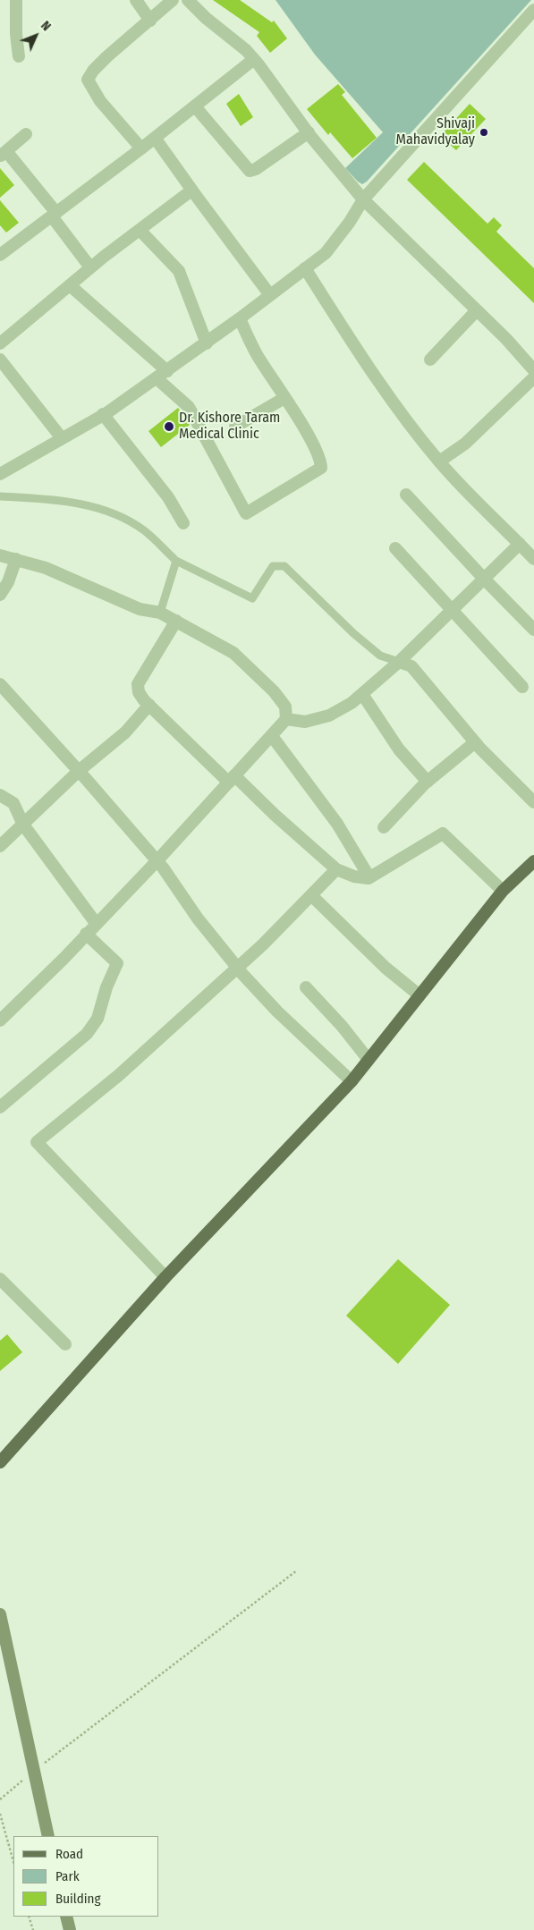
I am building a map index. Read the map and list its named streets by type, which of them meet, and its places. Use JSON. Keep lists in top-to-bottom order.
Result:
{
  "places": ["Shivaji Mahavidyalay", "Dr. Kishore Taram Medical Clinic"],
  "legend": ["Road", "Park", "Building"],
  "north": "top right"
}
